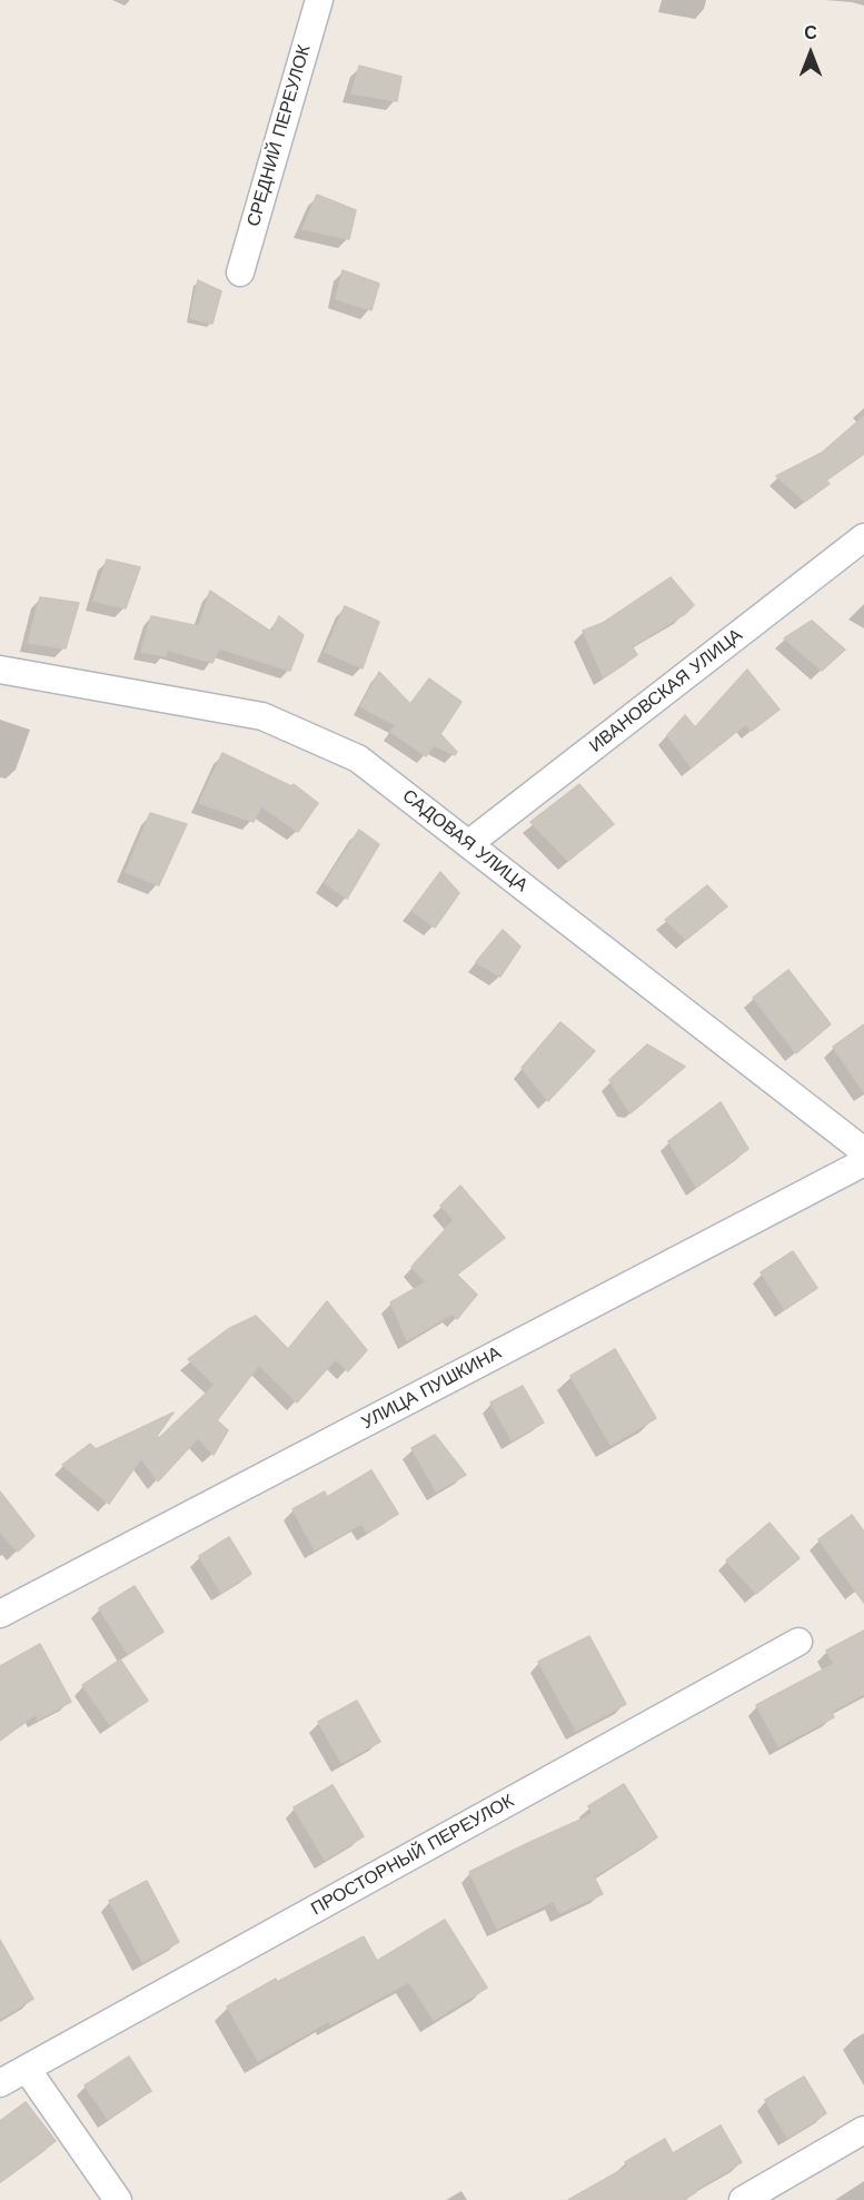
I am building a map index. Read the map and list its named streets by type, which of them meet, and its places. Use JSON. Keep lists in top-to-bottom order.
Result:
{
  "streets": {
    "street": [
      "СРЕДНИЙ ПЕРЕУЛОК",
      "ИВАНОВСКАЯ УЛИЦА",
      "САДОВАЯ УЛИЦА",
      "УЛИЦА ПУШКИНА",
      "ПРОСТОРНЫЙ ПЕРЕУЛОК"
    ]
  },
  "crossings": [
    ["ИВАНОВСКАЯ УЛИЦА", "САДОВАЯ УЛИЦА"]
  ],
  "north": "top"
}
